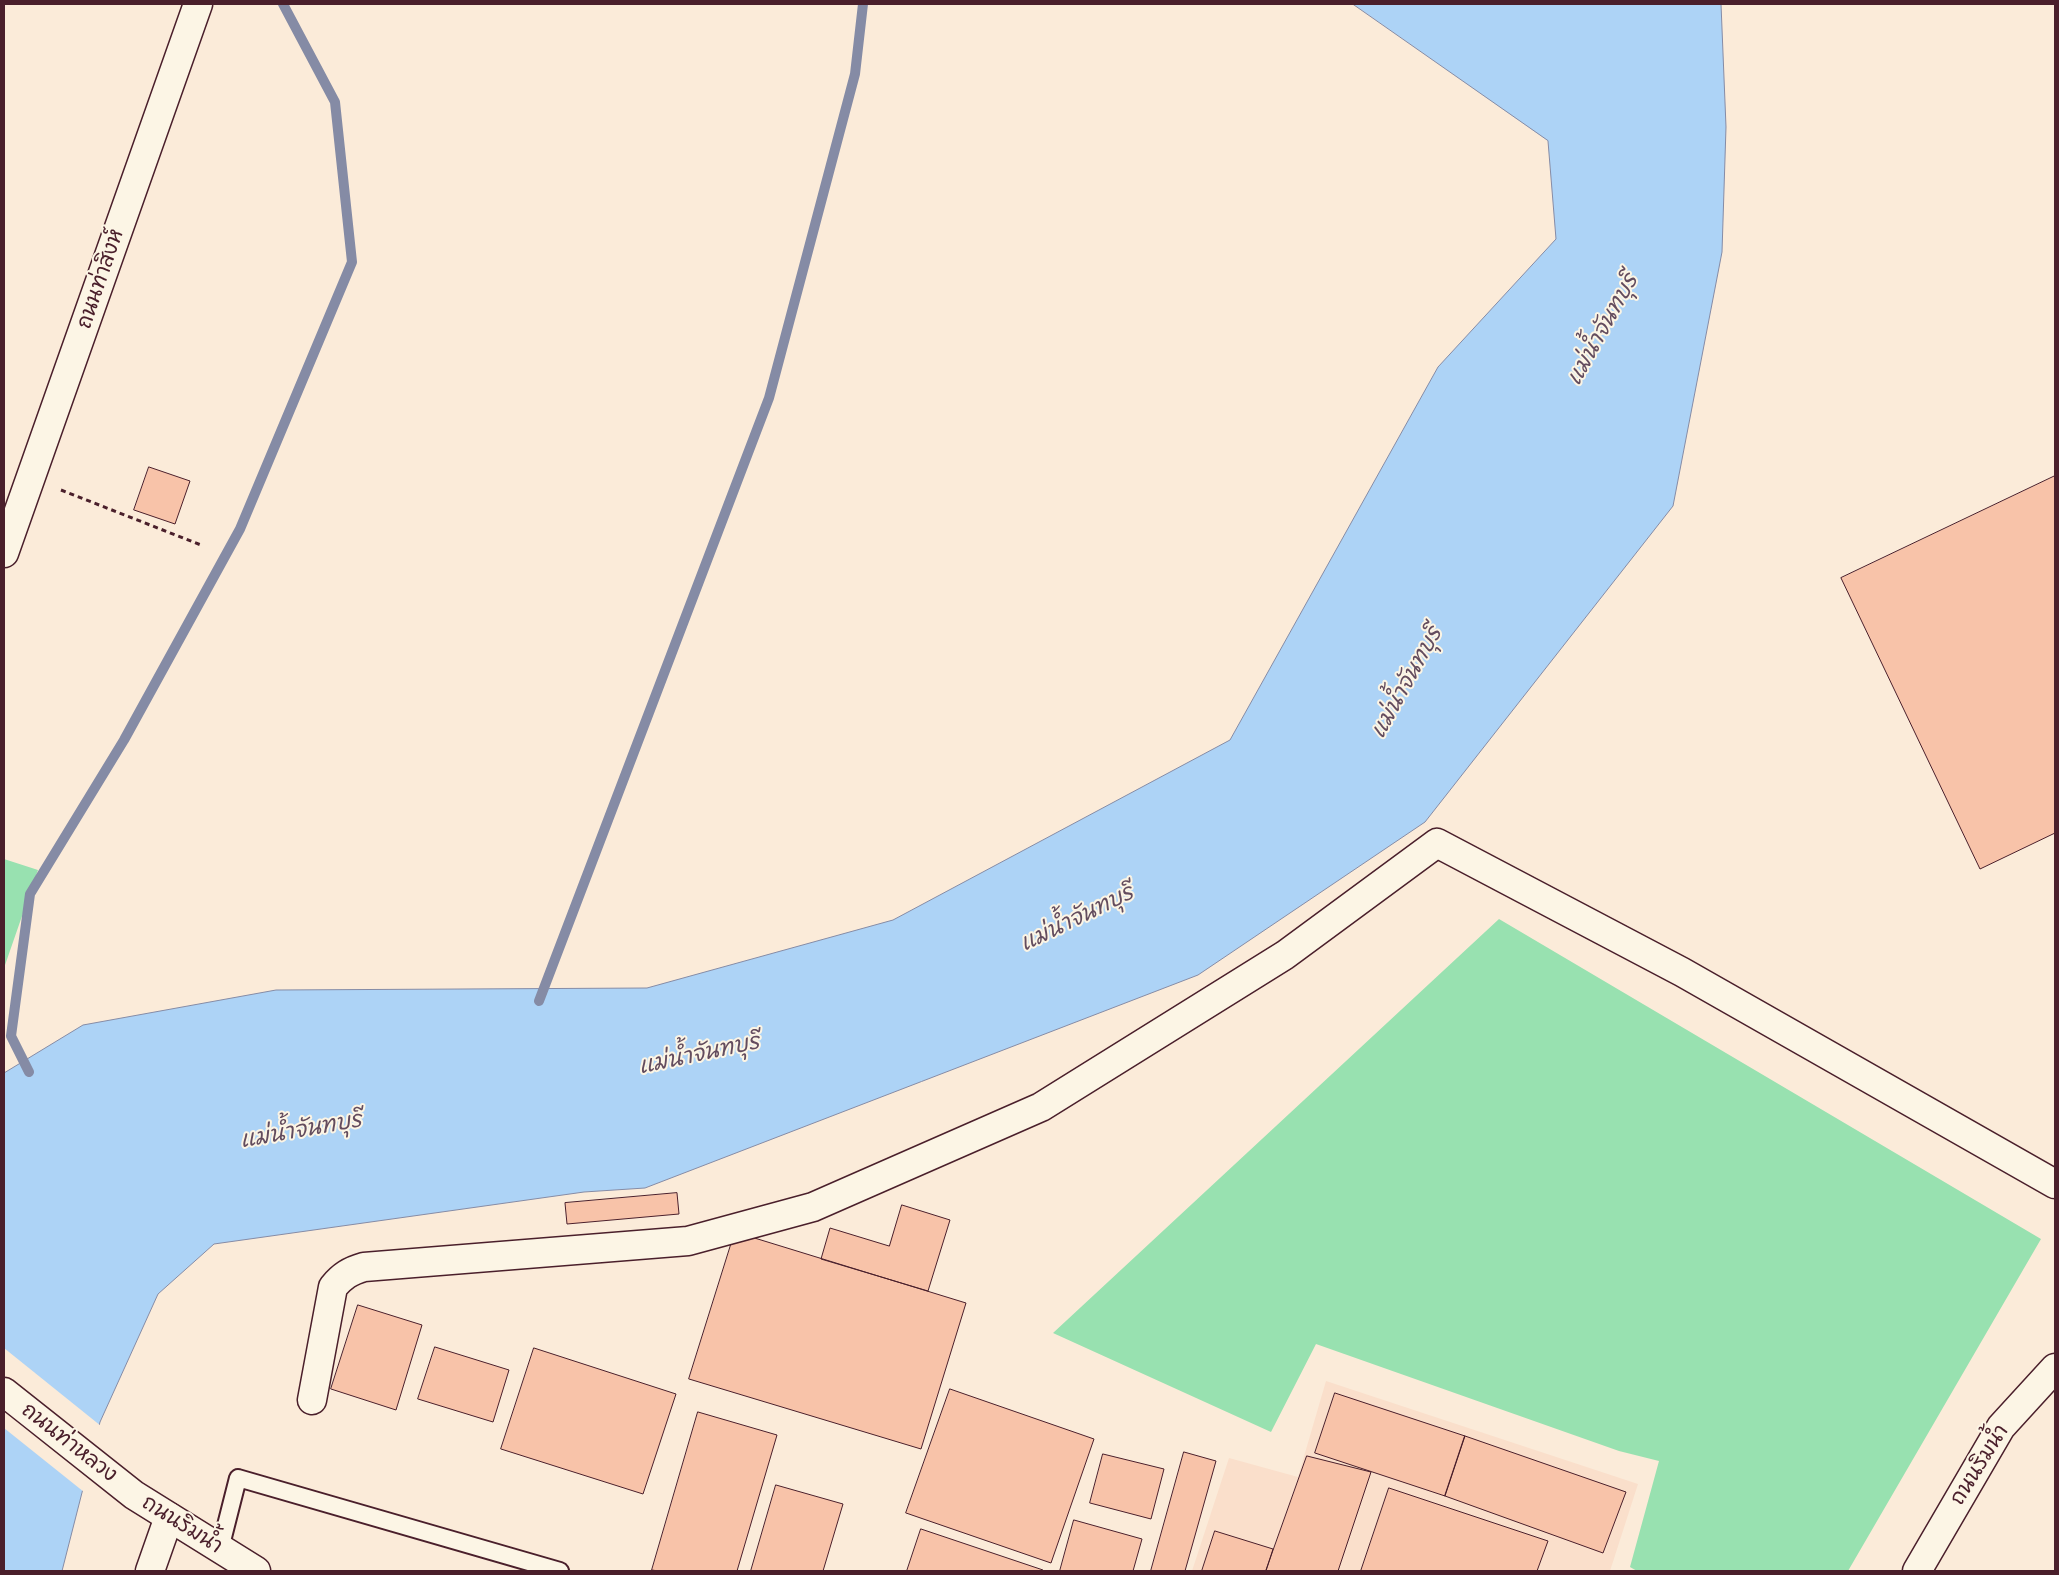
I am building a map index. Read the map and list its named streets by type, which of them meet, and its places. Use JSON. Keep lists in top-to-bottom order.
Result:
{
  "streets": {
    "street": ["ถนนท่าสิงห์", "ถนนท่าหลวง", "ถนนริมน้ำ"]
  },
  "crossings": [
    ["ถนนท่าหลวง", "ถนนริมน้ำ"]
  ],
  "water": ["แม่น้ำจันทบุรี"]
}
